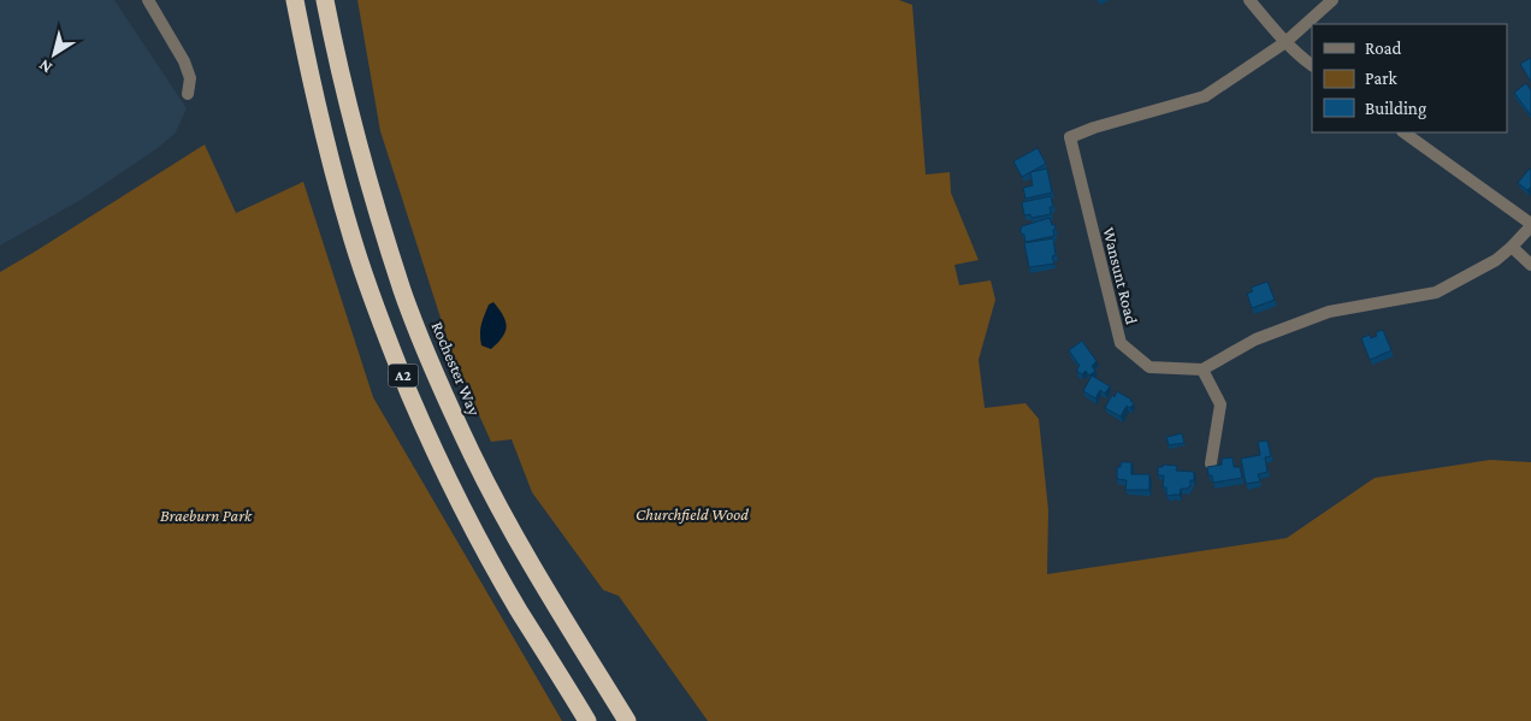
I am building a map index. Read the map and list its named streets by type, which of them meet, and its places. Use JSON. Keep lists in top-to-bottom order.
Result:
{
  "streets": {
    "highway": ["Rochester Way", "A2"],
    "street": ["Wansunt Road"]
  },
  "parks": ["Churchfield Wood", "Braeburn Park"],
  "legend": ["Road", "Park", "Building"],
  "north": "bottom left"
}
